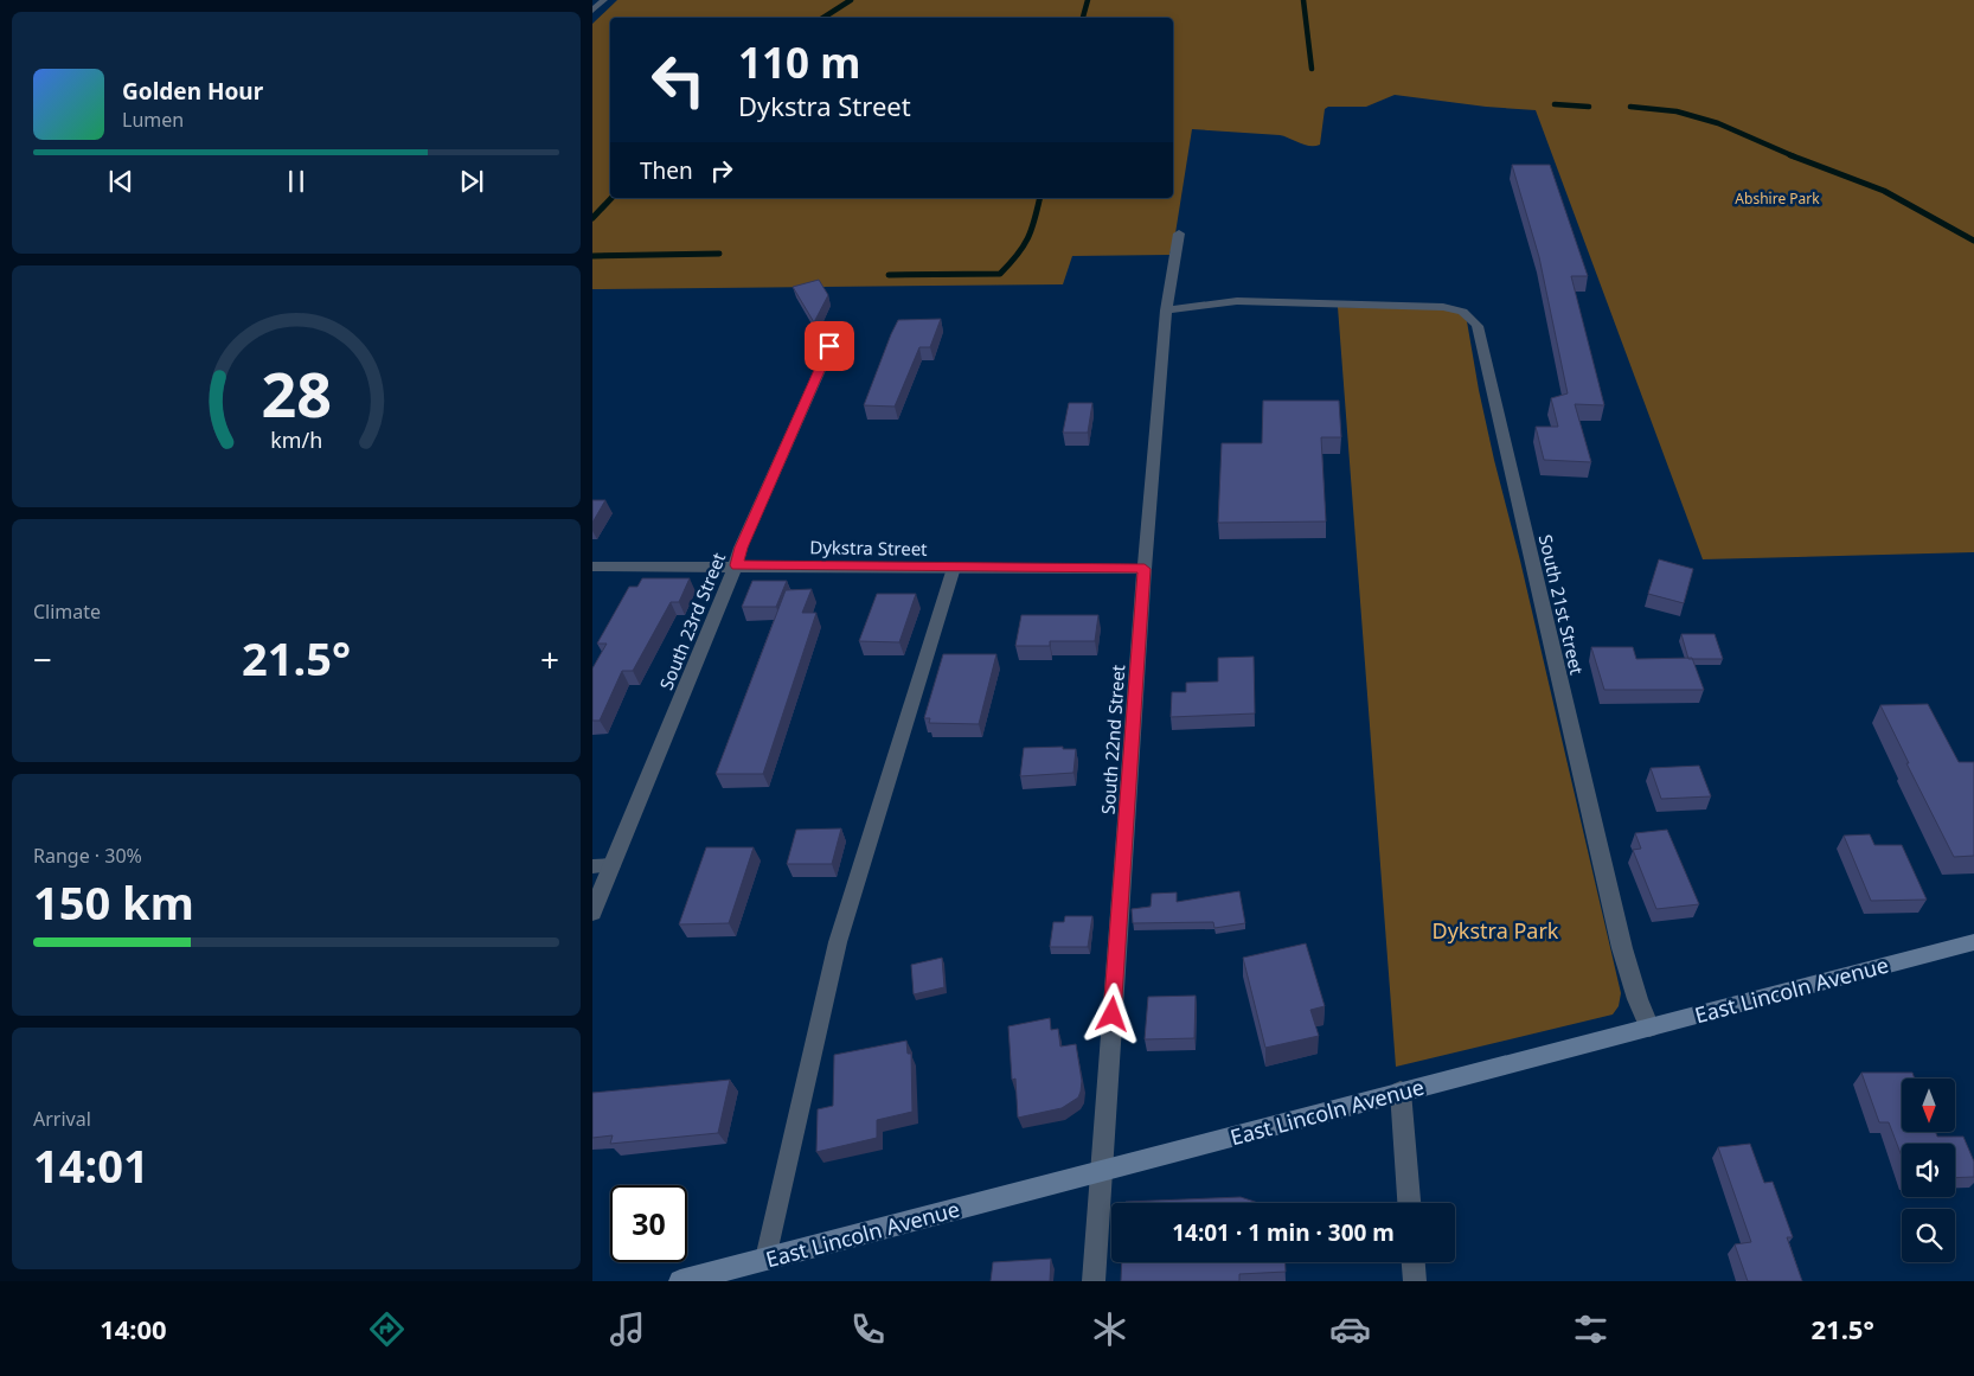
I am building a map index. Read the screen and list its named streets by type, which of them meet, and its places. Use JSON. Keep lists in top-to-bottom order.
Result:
{
  "streets": {
    "main road": ["East Lincoln Avenue"],
    "street": [
      "Dykstra Street",
      "South 21st Street",
      "South 23rd Street",
      "South 22nd Street"
    ]
  },
  "crossings": [
    ["Dykstra Street", "South 23rd Street"],
    ["Dykstra Street", "South 22nd Street"],
    ["South 21st Street", "South 22nd Street"],
    ["South 21st Street", "East Lincoln Avenue"],
    ["South 22nd Street", "East Lincoln Avenue"]
  ],
  "parks": ["Abshire Park", "Dykstra Park"],
  "north": "bottom",
  "page": {
    "turn": ["110 m", "Dykstra Street"],
    "song": ["Golden Hour", "Lumen"],
    "then": "Then",
    "tile": [
      "Climate",
      ["Range · 30%", "150 km"],
      ["Arrival", "14:01"]
    ],
    "heat": ["−", "21.5°", "+"],
    "limit": "30",
    "trip": "14:01 · 1 min · 300 m",
    "tabs": ["14:00", "21.5°"],
    "gauge": ["28", "km/h"]
  }
}
